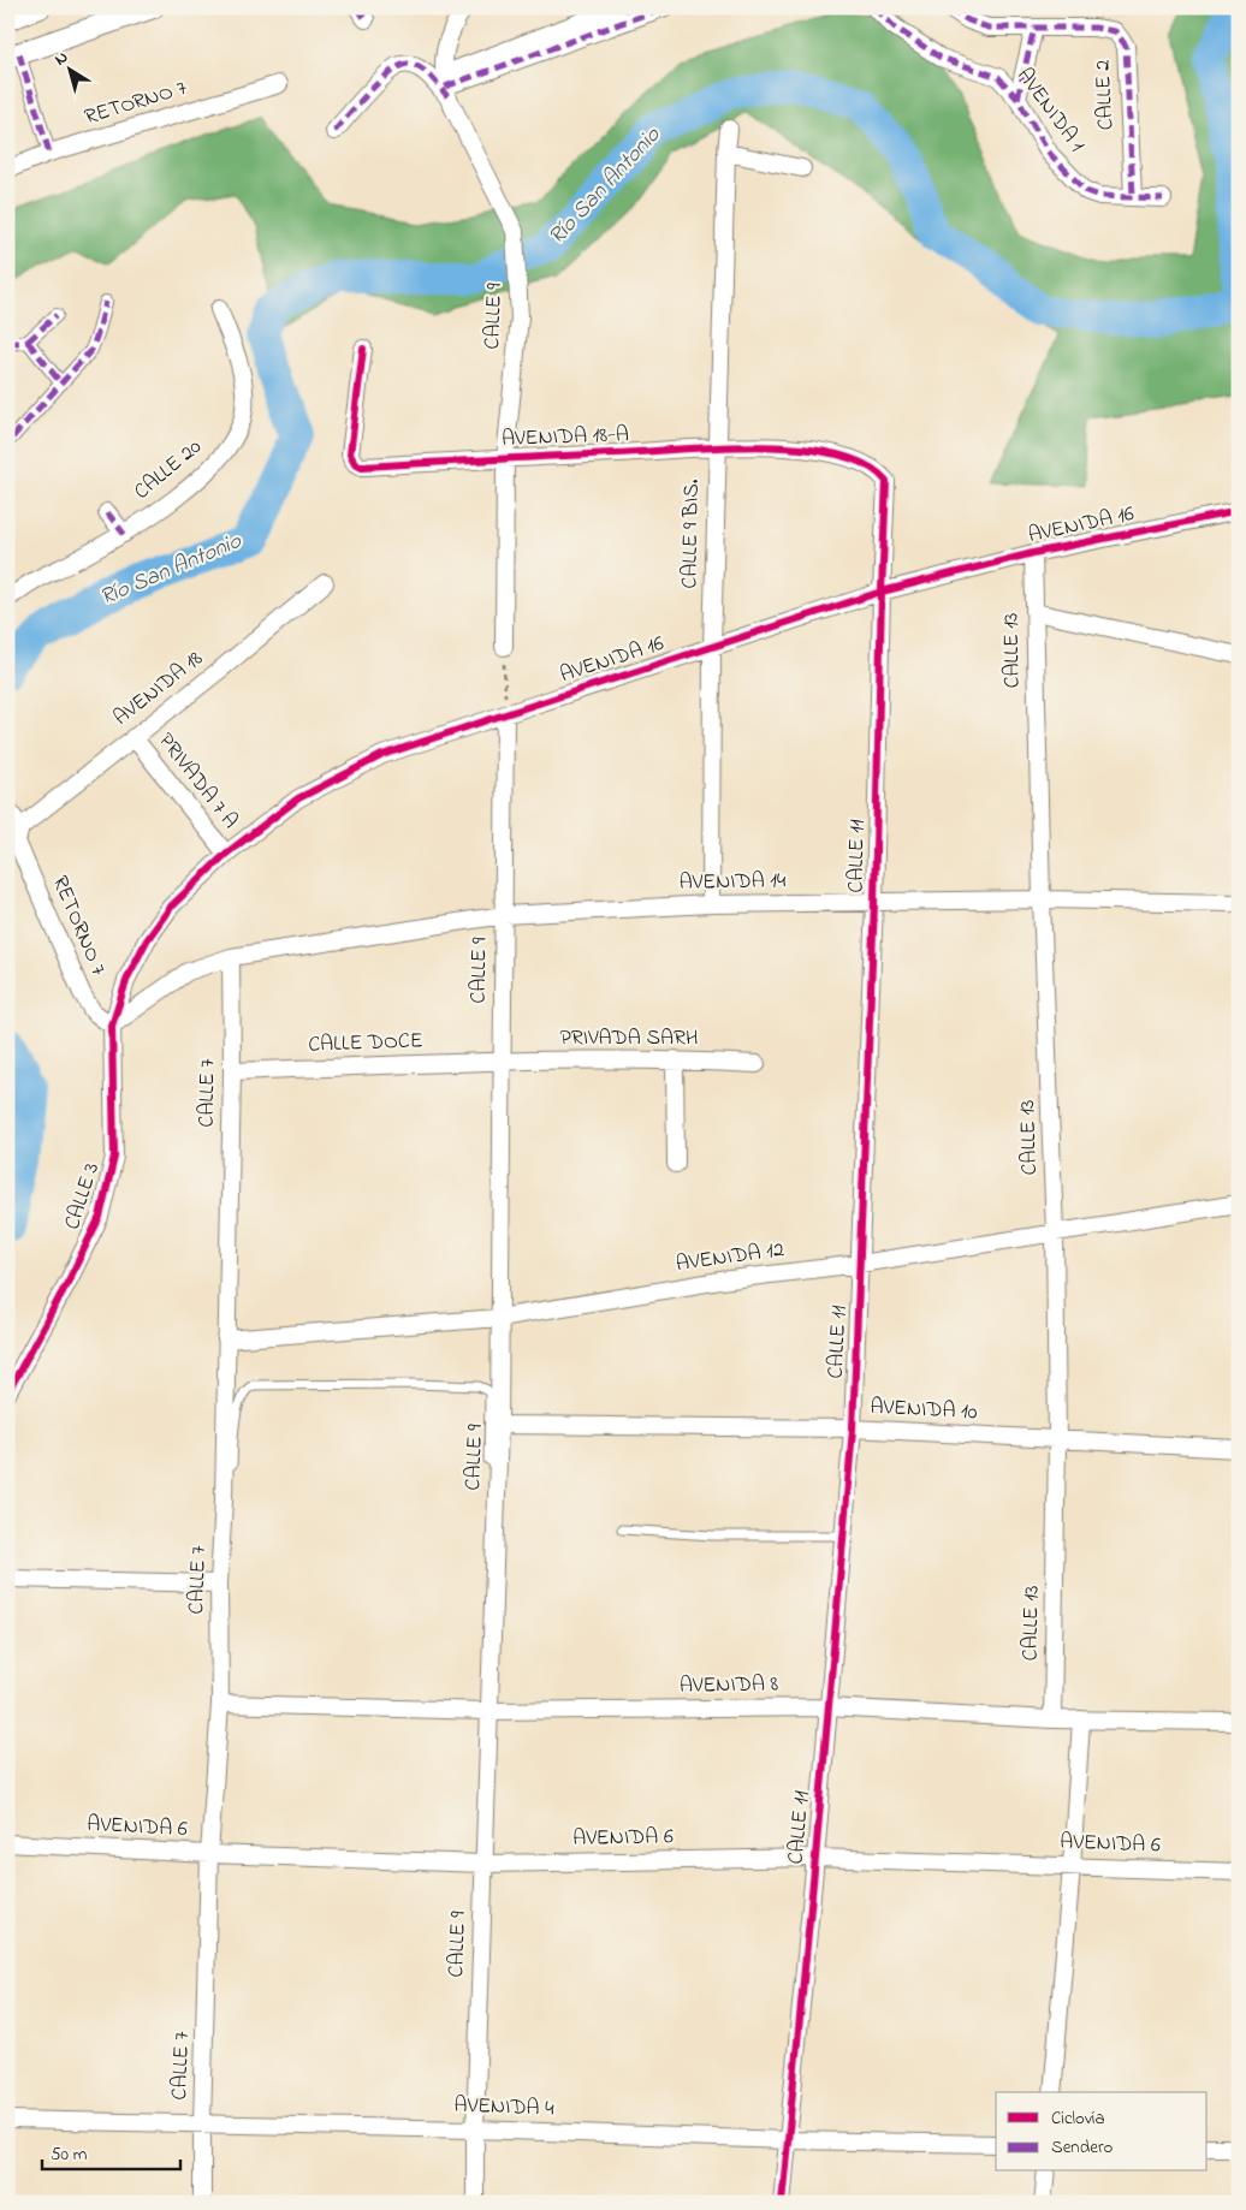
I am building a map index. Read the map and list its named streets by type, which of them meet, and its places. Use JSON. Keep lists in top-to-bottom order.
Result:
{
  "streets": {
    "street": [
      "CALLE 2",
      "RETORNO 7",
      "AVENIDA 1",
      "CALLE 9",
      "AVENIDA 18-A",
      "CALLE 20",
      "AVENIDA 16",
      "CALLE 9 BIS.",
      "CALLE 13",
      "AVENIDA 18",
      "PRIVADA 7 A",
      "CALLE 11",
      "AVENIDA 14",
      "PRIVADA SARH",
      "CALLE DOCE",
      "CALLE 7",
      "CALLE 3",
      "AVENIDA 12",
      "AVENIDA 10",
      "AVENIDA 8",
      "AVENIDA 6",
      "AVENIDA 4"
    ]
  },
  "crossings": [
    ["CALLE 2", "AVENIDA 1"],
    ["RETORNO 7", "AVENIDA 16"],
    ["RETORNO 7", "AVENIDA 18"],
    ["RETORNO 7", "CALLE 3"],
    ["CALLE 9", "AVENIDA 18-A"],
    ["CALLE 9", "AVENIDA 16"],
    ["CALLE 9", "AVENIDA 14"],
    ["CALLE 9", "PRIVADA SARH"],
    ["CALLE 9", "CALLE DOCE"],
    ["CALLE 9", "AVENIDA 12"],
    ["CALLE 9", "AVENIDA 10"],
    ["CALLE 9", "AVENIDA 8"],
    ["CALLE 9", "AVENIDA 6"],
    ["CALLE 9", "AVENIDA 4"],
    ["AVENIDA 18-A", "CALLE 9 BIS."],
    ["AVENIDA 18-A", "CALLE 11"],
    ["AVENIDA 16", "CALLE 9 BIS."],
    ["AVENIDA 16", "CALLE 13"],
    ["AVENIDA 16", "PRIVADA 7 A"],
    ["AVENIDA 16", "CALLE 11"],
    ["AVENIDA 16", "CALLE 3"],
    ["CALLE 9 BIS.", "AVENIDA 14"],
    ["CALLE 13", "AVENIDA 14"],
    ["CALLE 13", "AVENIDA 12"],
    ["CALLE 13", "AVENIDA 10"],
    ["CALLE 13", "AVENIDA 8"],
    ["AVENIDA 18", "PRIVADA 7 A"],
    ["CALLE 11", "AVENIDA 14"],
    ["CALLE 11", "AVENIDA 12"],
    ["CALLE 11", "AVENIDA 10"],
    ["CALLE 11", "AVENIDA 8"],
    ["CALLE 11", "AVENIDA 6"],
    ["CALLE 11", "AVENIDA 4"],
    ["AVENIDA 14", "CALLE 7"],
    ["PRIVADA SARH", "CALLE DOCE"],
    ["CALLE DOCE", "CALLE 7"],
    ["CALLE 7", "AVENIDA 12"],
    ["CALLE 7", "AVENIDA 8"],
    ["CALLE 7", "AVENIDA 6"],
    ["CALLE 7", "AVENIDA 4"]
  ],
  "water": ["Río San Antonio"],
  "legend": ["Ciclovía", "Sendero"],
  "scale_bar": "50 m",
  "north": "top left"
}
